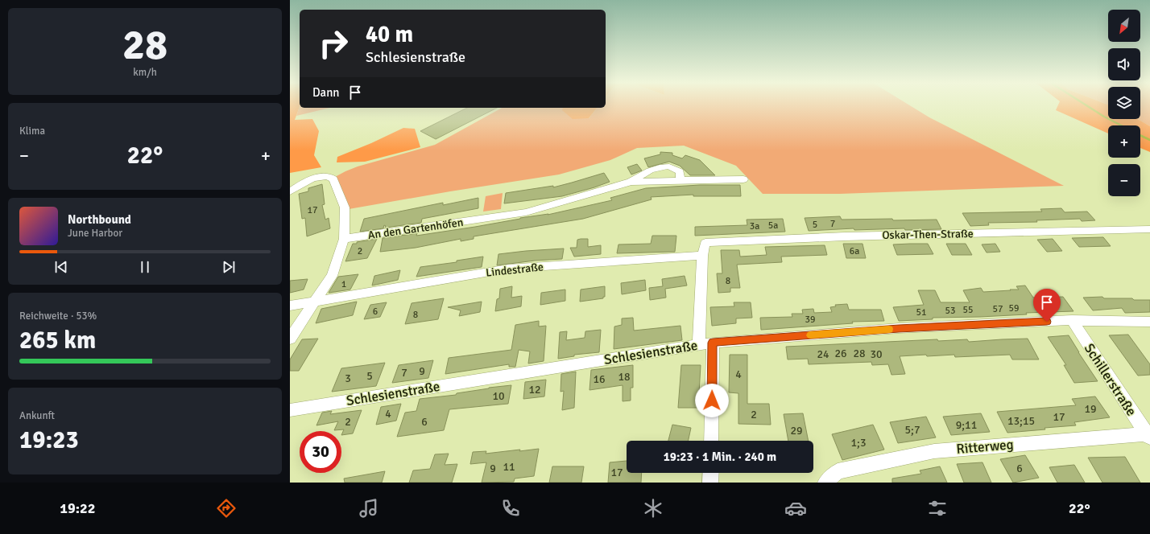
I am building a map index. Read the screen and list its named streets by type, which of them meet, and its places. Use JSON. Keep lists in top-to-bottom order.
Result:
{
  "streets": {
    "street": [
      "An den Gartenhöfen",
      "Oskar-Then-Straße",
      "Lindestraße",
      "Schlesienstraße",
      "Schillerstraße",
      "Ritterweg"
    ]
  },
  "crossings": [
    ["Oskar-Then-Straße", "Lindestraße"],
    ["Schlesienstraße", "Schillerstraße"],
    ["Schillerstraße", "Ritterweg"]
  ],
  "house_numbers": [
    "17",
    "7",
    "5",
    "5a",
    "3a",
    "2",
    "6a",
    "8",
    "1",
    "59",
    "57",
    "55",
    "53",
    "6",
    "51",
    "8",
    "39",
    "26",
    "28",
    "24",
    "30",
    "9",
    "7",
    "4",
    "5",
    "18",
    "3",
    "16",
    "12",
    "10",
    "19",
    "4",
    "2",
    "17",
    "13;15",
    "2",
    "6",
    "9;11",
    "5;7",
    "29",
    "1;3",
    "11",
    "9",
    "6",
    "17"
  ],
  "north": "bottom left",
  "page": {
    "tile": [
      ["28", "km/h"],
      "Klima",
      ["Reichweite · 53%", "265 km"],
      ["Ankunft", "19:23"]
    ],
    "map_buttons": ["+", "−"],
    "turn": ["40 m", "Schlesienstraße"],
    "then": "Dann",
    "heat": ["−", "22°", "+"],
    "song": ["Northbound", "June Harbor"],
    "limit": "30",
    "trip": "19:23 · 1 Min. · 240 m",
    "tabs": ["19:22", "22°"]
  }
}
